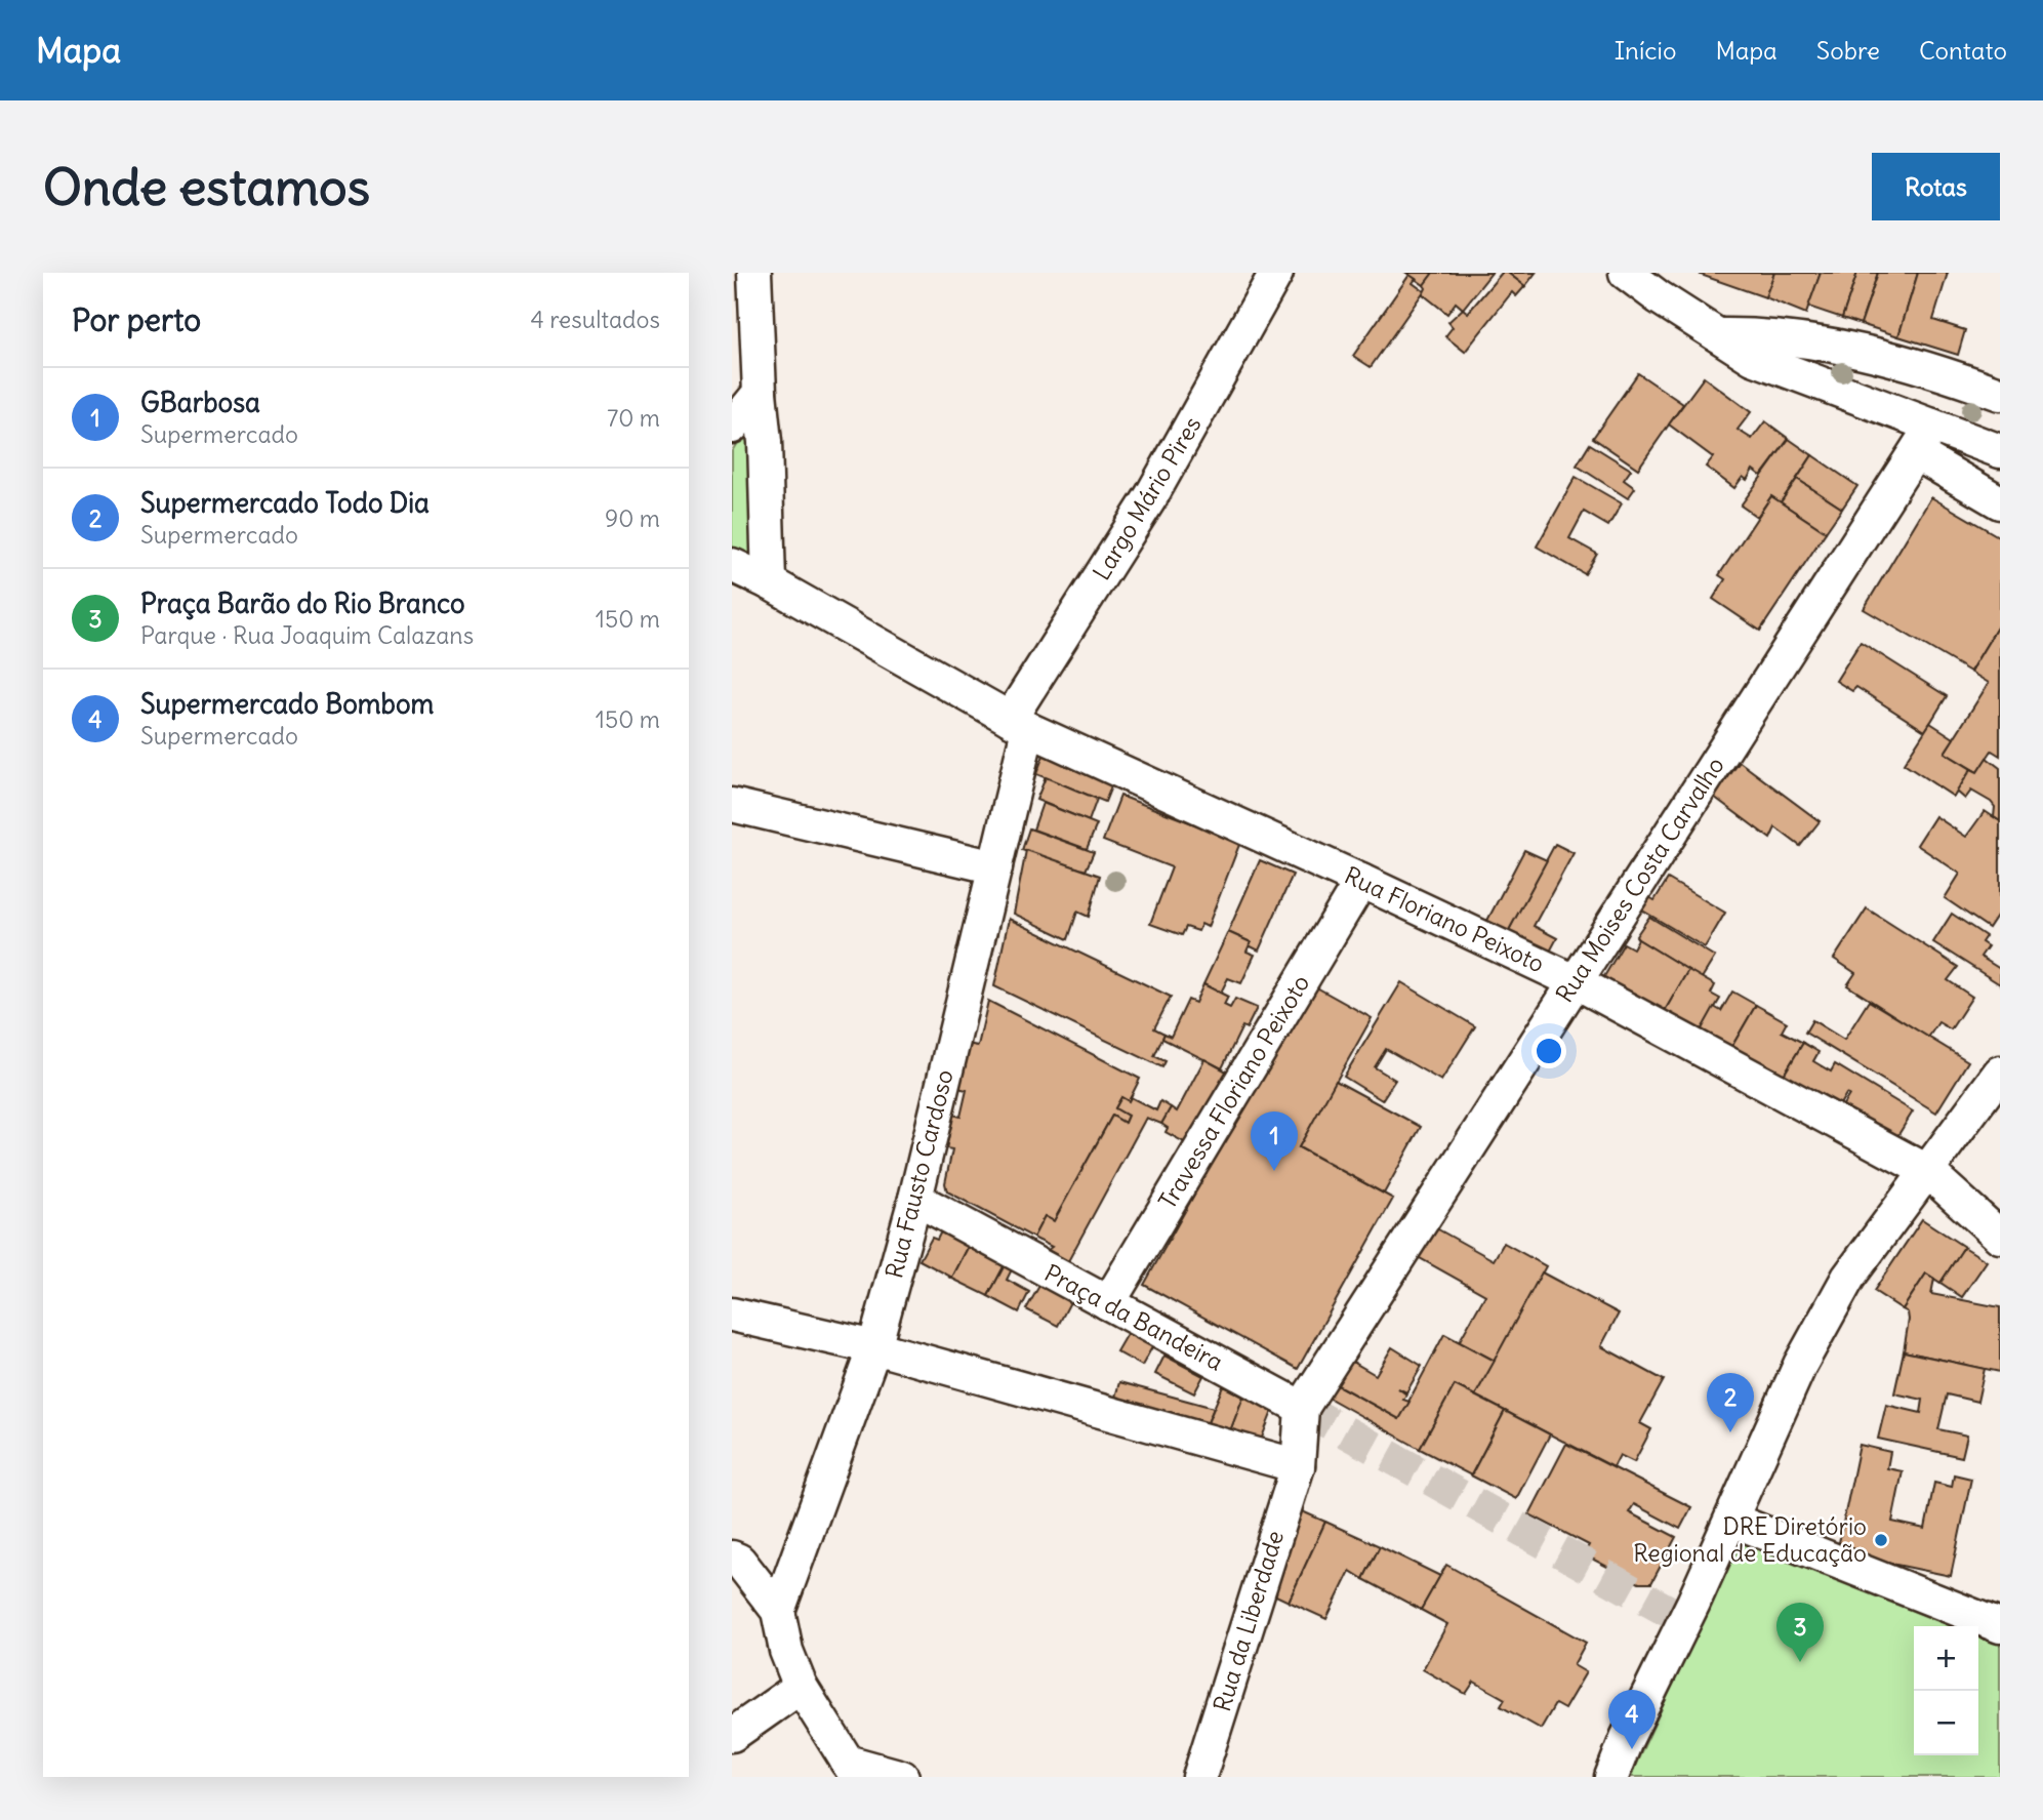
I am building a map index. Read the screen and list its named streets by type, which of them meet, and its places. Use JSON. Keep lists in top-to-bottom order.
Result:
{
  "streets": {
    "street": [
      "Largo Mário Pires",
      "Rua Moises Costa Carvalho",
      "Rua Floriano Peixoto",
      "Travessa Floriano Peixoto",
      "Rua Fausto Cardoso",
      "Praça da Bandeira",
      "Rua da Liberdade"
    ]
  },
  "crossings": [
    ["Largo Mário Pires", "Rua Floriano Peixoto"],
    ["Largo Mário Pires", "Rua Fausto Cardoso"],
    ["Rua Moises Costa Carvalho", "Rua Floriano Peixoto"],
    ["Rua Moises Costa Carvalho", "Praça da Bandeira"],
    ["Rua Floriano Peixoto", "Travessa Floriano Peixoto"],
    ["Rua Floriano Peixoto", "Rua Fausto Cardoso"],
    ["Travessa Floriano Peixoto", "Praça da Bandeira"],
    ["Rua Fausto Cardoso", "Praça da Bandeira"]
  ],
  "places": ["DRE Diretório Regional de Educação"],
  "page": {
    "header": "Mapa",
    "nav": [
      "Início",
      "Mapa",
      "Sobre",
      "Contato"
    ],
    "buttons": "Rotas",
    "title": "Onde estamos",
    "heading": ["Por perto", "4 resultados"],
    "list": [
      {
        "mark": "1",
        "name": "GBarbosa",
        "note": "Supermercado",
        "value": "70 m"
      },
      {
        "mark": "2",
        "name": "Supermercado Todo Dia",
        "note": "Supermercado",
        "value": "90 m"
      },
      {
        "mark": "3",
        "name": "Praça Barão do Rio Branco",
        "note": "Parque · Rua Joaquim Calazans",
        "value": "150 m"
      },
      {
        "mark": "4",
        "name": "Supermercado Bombom",
        "note": "Supermercado",
        "value": "150 m"
      }
    ],
    "pins": [
      "1",
      "2",
      "3",
      "4"
    ],
    "map_buttons": ["+", "−"]
  }
}
